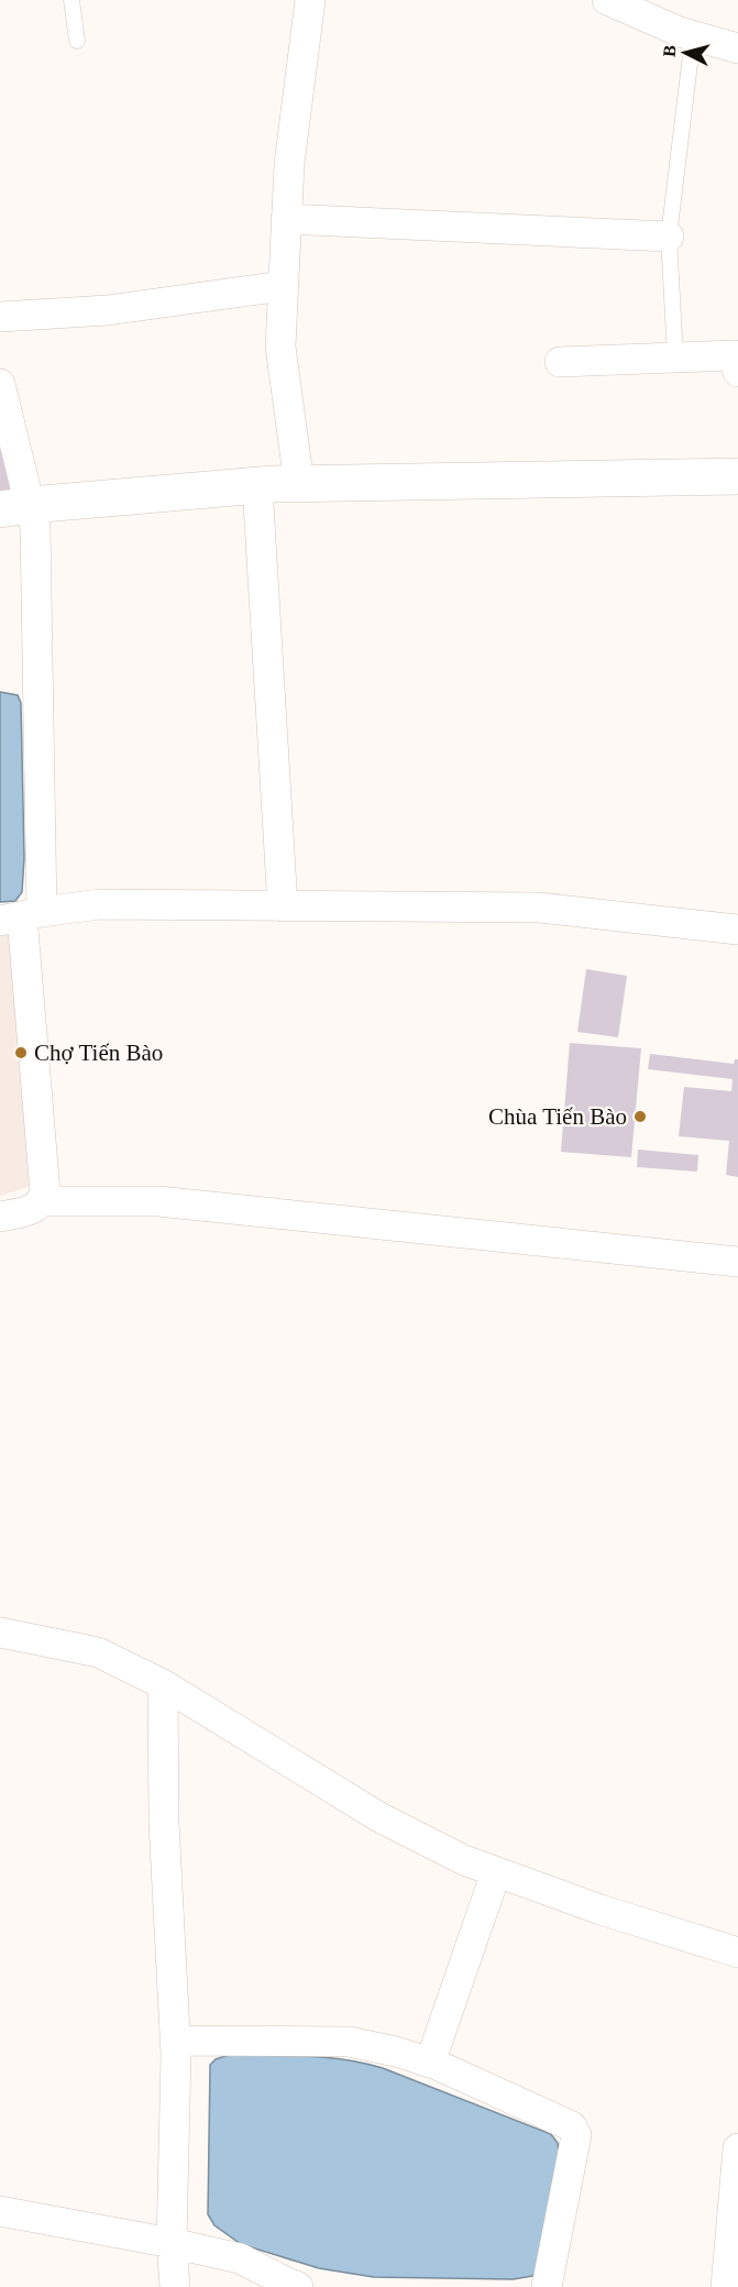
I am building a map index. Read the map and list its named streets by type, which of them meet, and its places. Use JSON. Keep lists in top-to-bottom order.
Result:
{
  "places": ["Chợ Tiến Bào", "Chùa Tiến Bào"],
  "north": "left"
}
